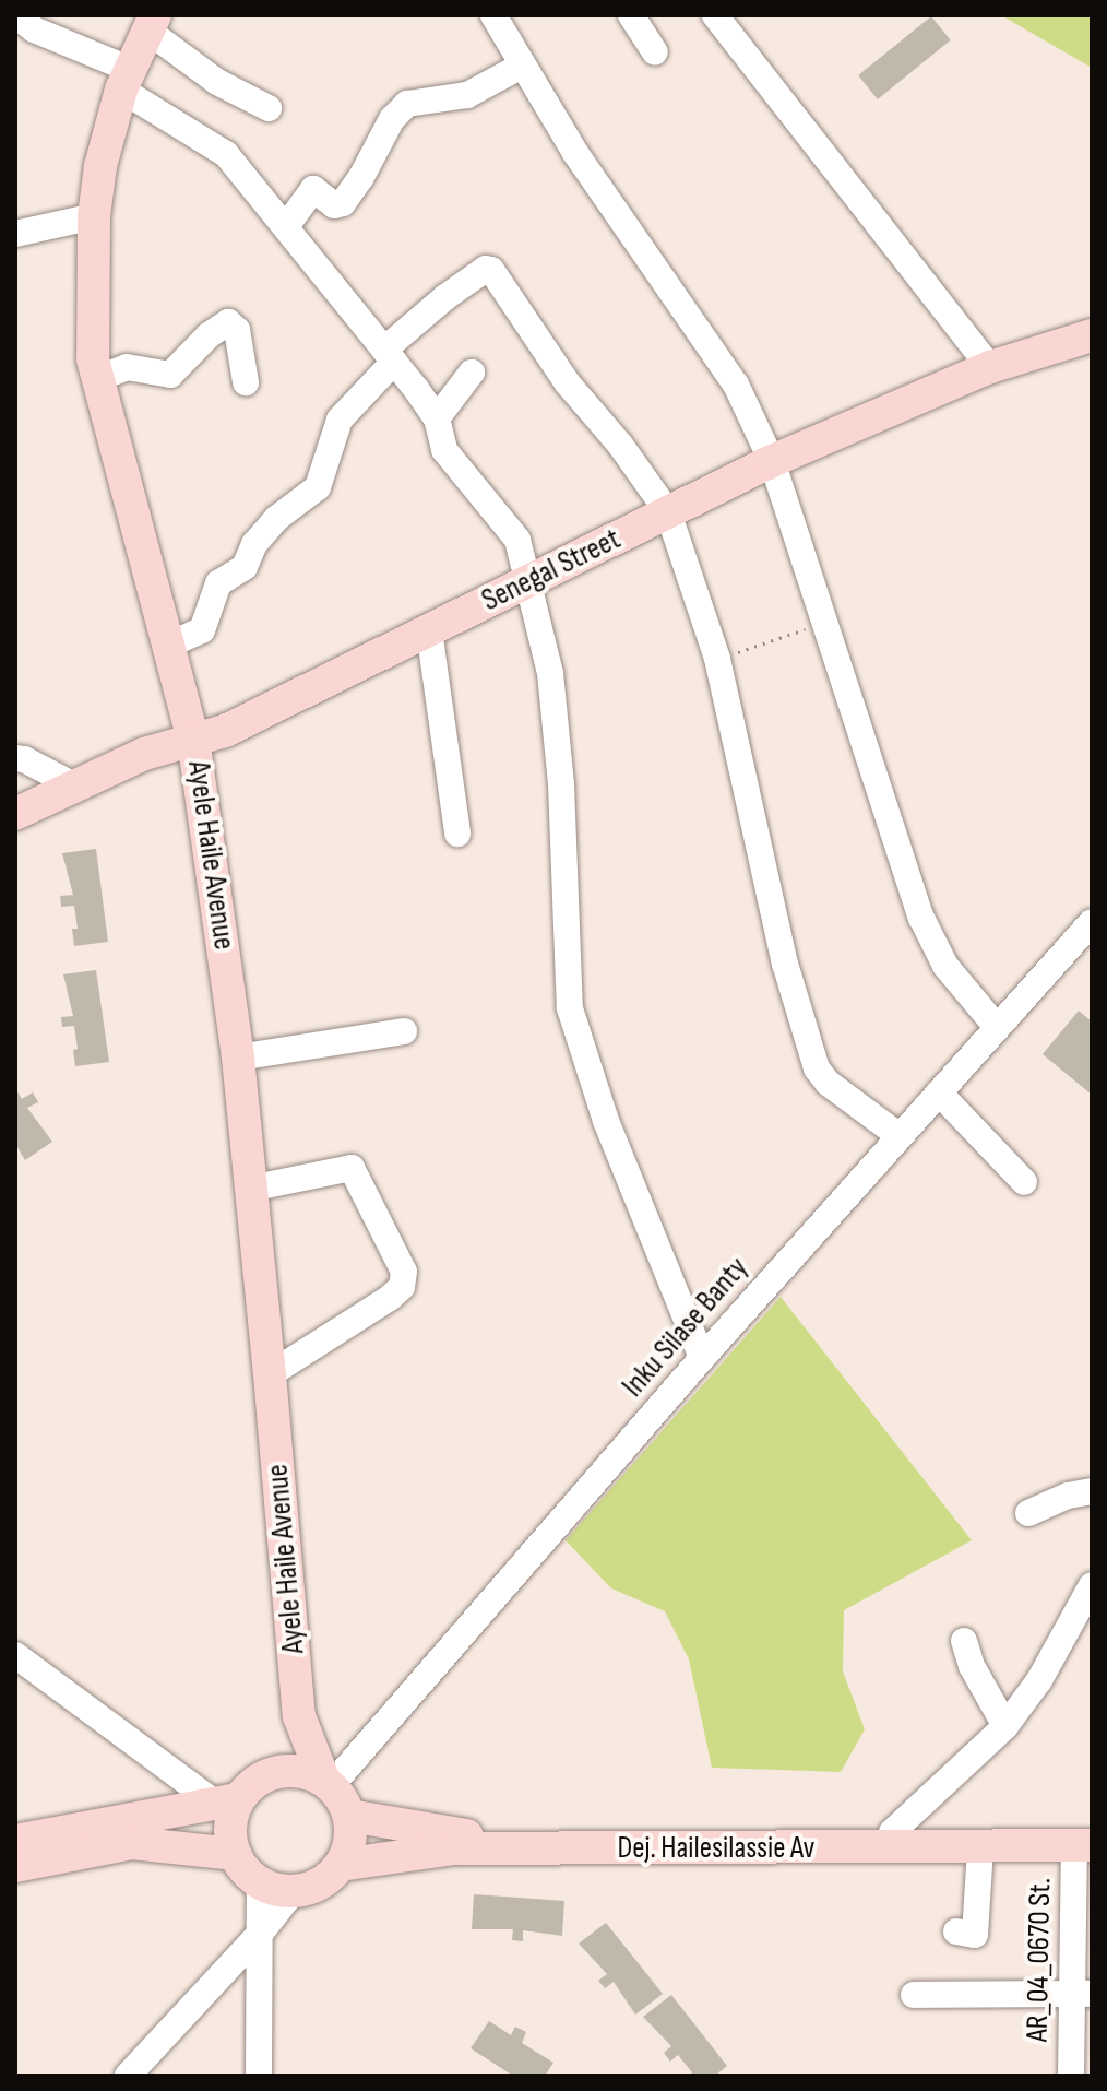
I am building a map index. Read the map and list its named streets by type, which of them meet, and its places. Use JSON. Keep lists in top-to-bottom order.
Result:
{
  "streets": {
    "main road": ["Senegal Street", "Ayele Haile Avenue", "Dej. Hailesilassie Av"],
    "street": ["Inku Silase Banty", "AR_04_0670 St."]
  },
  "crossings": [
    ["Senegal Street", "Ayele Haile Avenue"],
    ["Ayele Haile Avenue", "Inku Silase Banty"],
    ["Ayele Haile Avenue", "Dej. Hailesilassie Av"],
    ["Inku Silase Banty", "Dej. Hailesilassie Av"],
    ["Dej. Hailesilassie Av", "AR_04_0670 St."]
  ]
}
